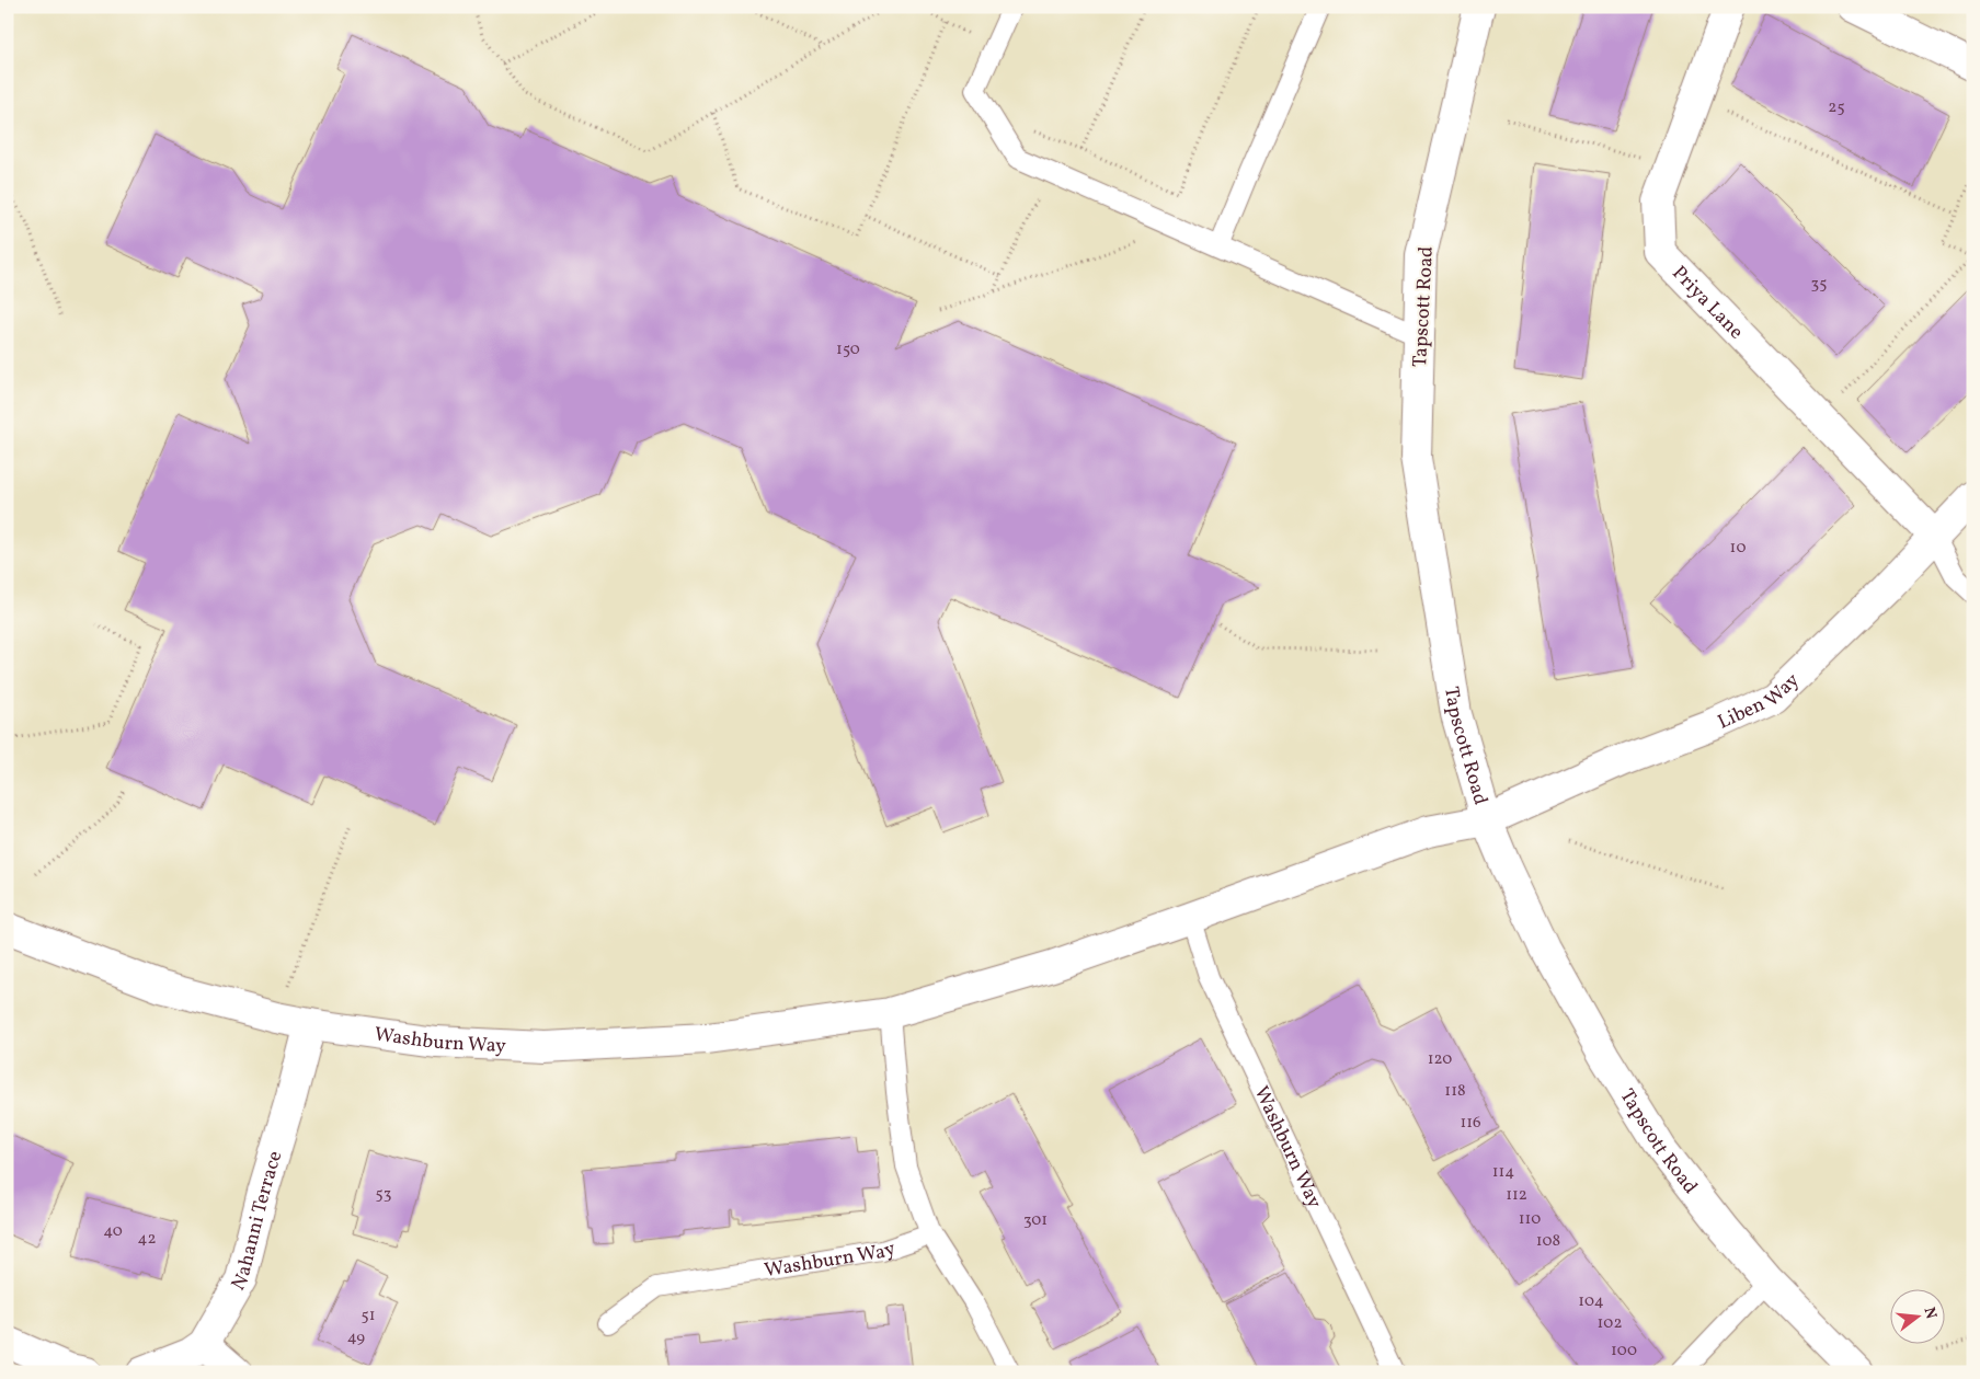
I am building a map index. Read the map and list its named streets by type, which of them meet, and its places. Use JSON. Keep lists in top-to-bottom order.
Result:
{
  "streets": {
    "street": [
      "Priya Lane",
      "Tapscott Road",
      "Liben Way",
      "Washburn Way",
      "Nahanni Terrace"
    ]
  },
  "crossings": [
    ["Priya Lane", "Liben Way"],
    ["Tapscott Road", "Liben Way"],
    ["Tapscott Road", "Washburn Way"],
    ["Liben Way", "Washburn Way"],
    ["Washburn Way", "Nahanni Terrace"]
  ],
  "house_numbers": [
    "25",
    "35",
    "150",
    "10",
    "120",
    "118",
    "116",
    "114",
    "53",
    "112",
    "110",
    "301",
    "40",
    "42",
    "108",
    "104",
    "51",
    "102",
    "49",
    "100"
  ],
  "north": "right"
}
